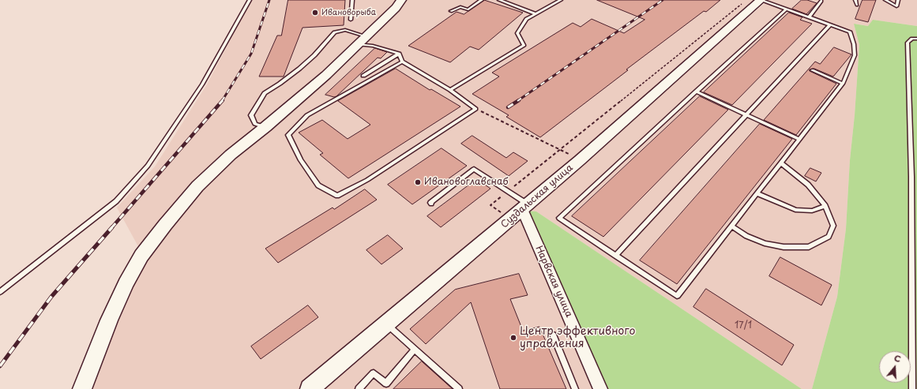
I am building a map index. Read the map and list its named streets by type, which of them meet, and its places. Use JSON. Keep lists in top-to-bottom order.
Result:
{
  "streets": {
    "main road": ["Суздальская улица"],
    "street": ["Нарвская улица"]
  },
  "crossings": [
    ["Суздальская улица", "Нарвская улица"]
  ],
  "places": ["Ивановорыба", "Ивановоглавснаб", "Центр эффективного управления"],
  "house_numbers": ["17/1"],
  "north": "top"
}
